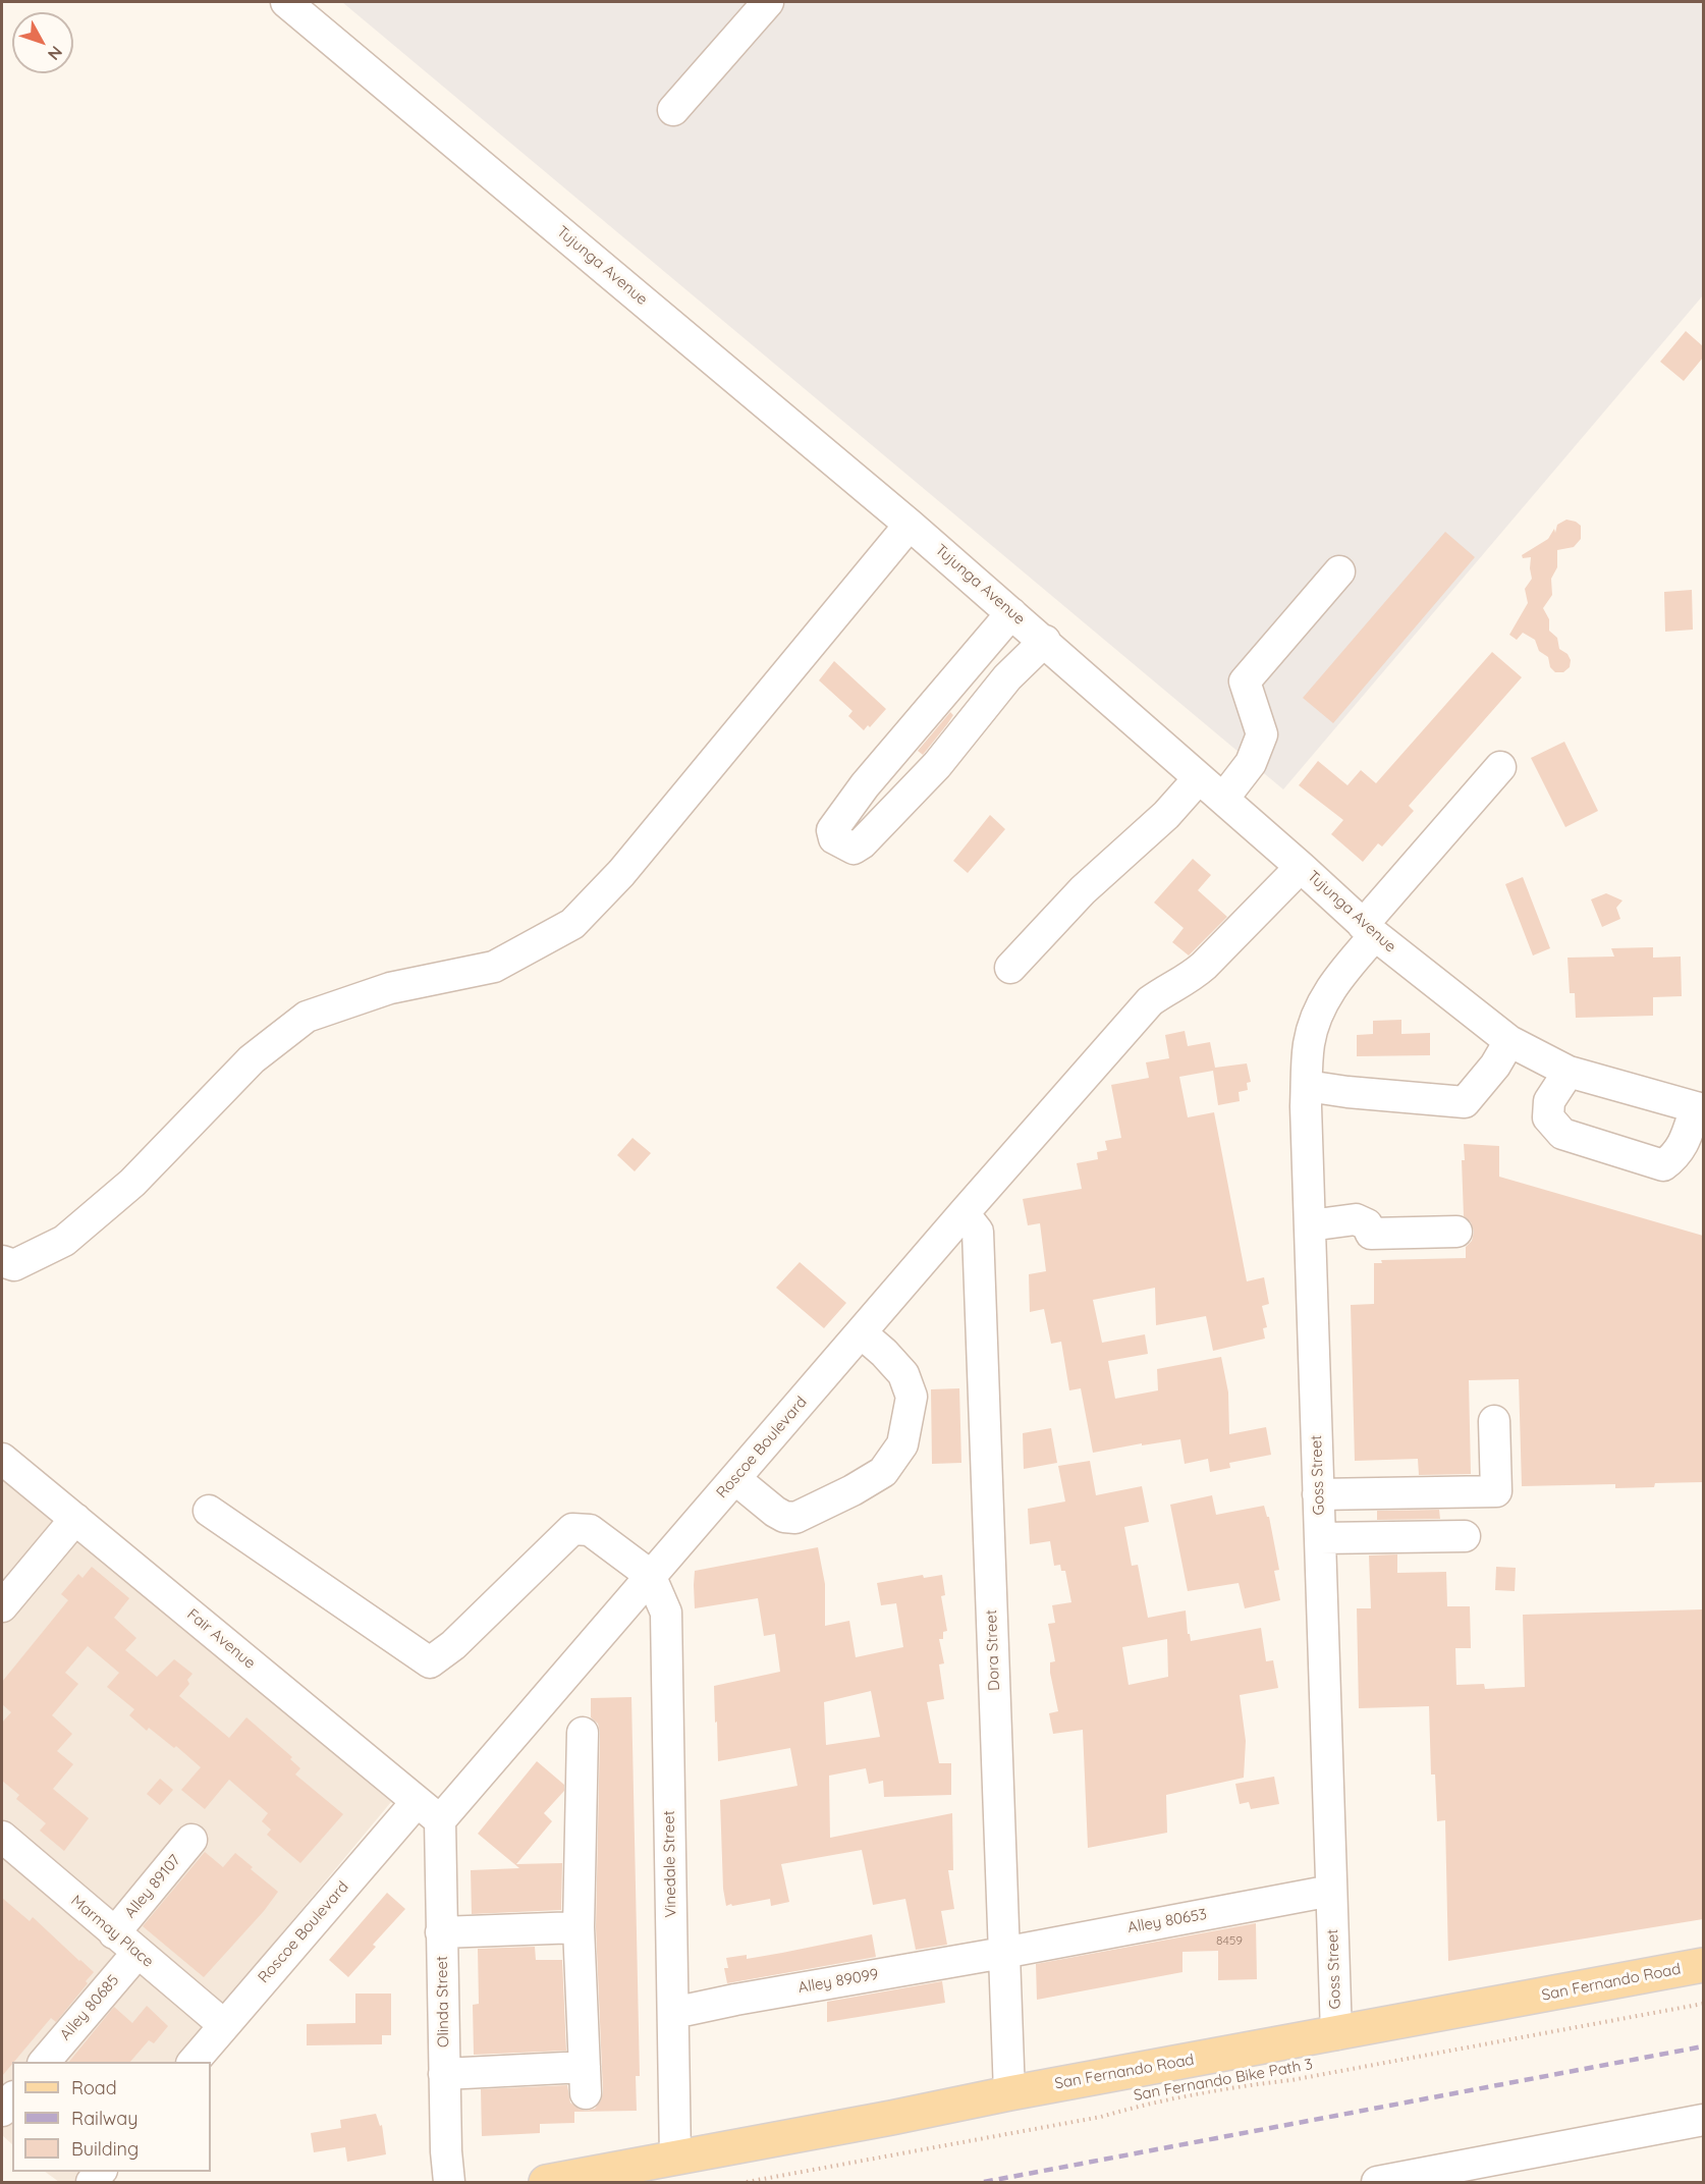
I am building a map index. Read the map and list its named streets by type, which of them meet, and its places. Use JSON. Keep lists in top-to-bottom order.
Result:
{
  "streets": {
    "main road": ["San Fernando Road"],
    "street": [
      "Tujunga Avenue",
      "Roscoe Boulevard",
      "Goss Street",
      "Fair Avenue",
      "Dora Street",
      "Vinedale Street",
      "Alley 89107",
      "Alley 80653",
      "Marmay Place",
      "Alley 89099",
      "Olinda Street",
      "Alley 80685"
    ],
    "path": ["San Fernando Bike Path 3"]
  },
  "crossings": [
    ["Tujunga Avenue", "Roscoe Boulevard"],
    ["Tujunga Avenue", "Goss Street"],
    ["Roscoe Boulevard", "Fair Avenue"],
    ["Roscoe Boulevard", "Dora Street"],
    ["Roscoe Boulevard", "Vinedale Street"],
    ["Roscoe Boulevard", "Marmay Place"],
    ["Roscoe Boulevard", "Olinda Street"],
    ["Goss Street", "Alley 80653"],
    ["Goss Street", "San Fernando Road"],
    ["Fair Avenue", "Olinda Street"],
    ["Dora Street", "Alley 80653"],
    ["Dora Street", "Alley 89099"],
    ["Dora Street", "San Fernando Road"],
    ["Vinedale Street", "Alley 89099"],
    ["Vinedale Street", "San Fernando Road"],
    ["Alley 89107", "Marmay Place"],
    ["Alley 80653", "Alley 89099"],
    ["Marmay Place", "Alley 80685"]
  ],
  "house_numbers": ["8459"],
  "legend": ["Road", "Railway", "Building"],
  "north": "bottom right"
}
